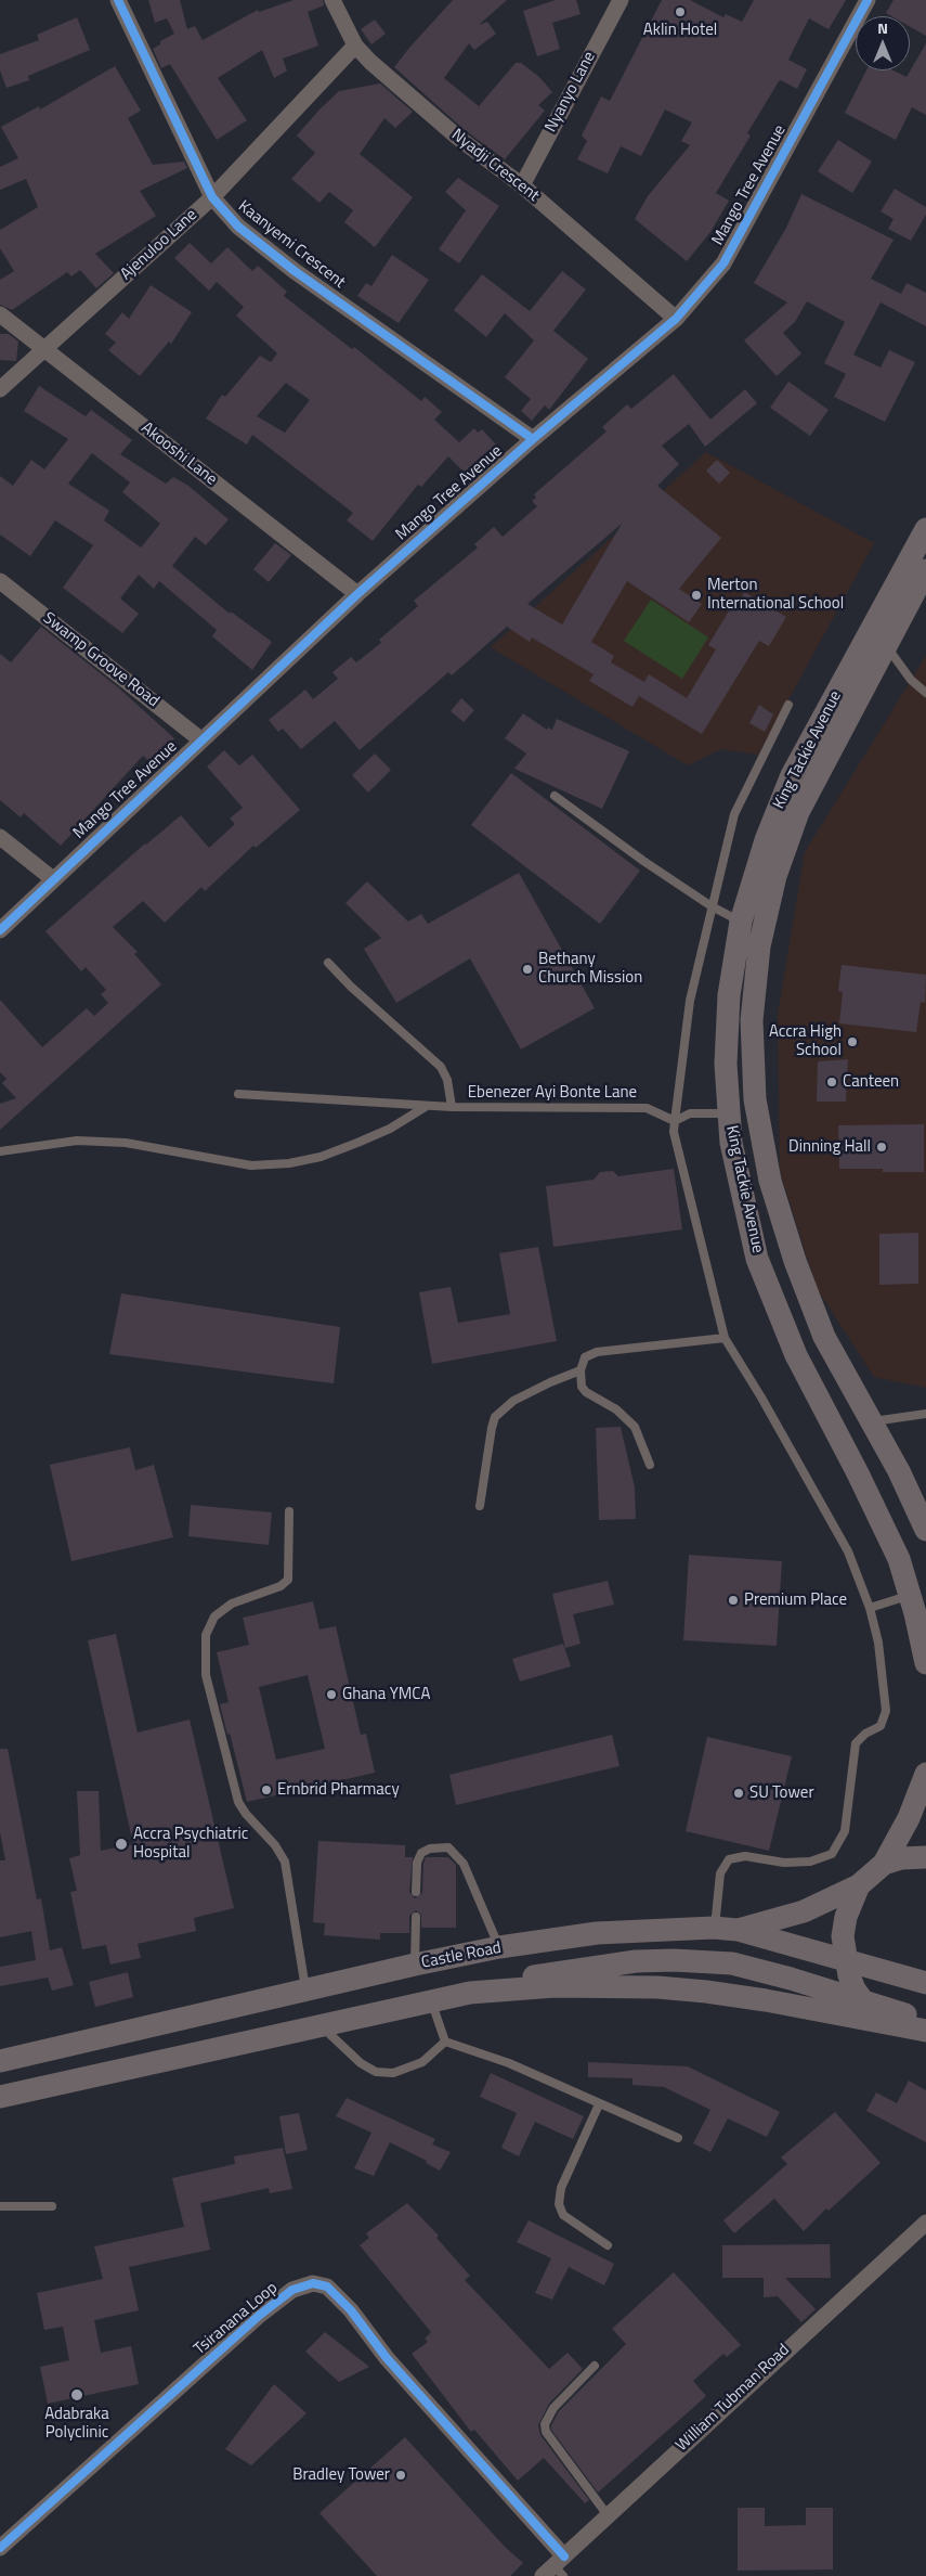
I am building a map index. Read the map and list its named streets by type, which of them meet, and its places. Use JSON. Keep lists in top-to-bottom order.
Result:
{
  "streets": {
    "main road": ["King Tackie Avenue", "Castle Road"],
    "street": [
      "Nyanyo Lane",
      "Nyadji Crescent",
      "Mango Tree Avenue",
      "Ajenuloo Lane",
      "Kaanyemi Crescent",
      "Akooshi Lane",
      "Swamp Groove Road",
      "Tsiranana Loop",
      "William Tubman Road"
    ],
    "lane": ["Ebenezer Ayi Bonte Lane"]
  },
  "crossings": [
    ["Nyanyo Lane", "Nyadji Crescent"],
    ["Nyadji Crescent", "Mango Tree Avenue"],
    ["Nyadji Crescent", "Ajenuloo Lane"],
    ["Mango Tree Avenue", "Kaanyemi Crescent"],
    ["Mango Tree Avenue", "Akooshi Lane"],
    ["Mango Tree Avenue", "Swamp Groove Road"],
    ["Ajenuloo Lane", "Kaanyemi Crescent"],
    ["Ajenuloo Lane", "Akooshi Lane"],
    ["Tsiranana Loop", "William Tubman Road"]
  ],
  "places": [
    "Aklin Hotel",
    "Merton International School",
    "Bethany Church Mission",
    "Accra High School",
    "Canteen",
    "Dinning Hall",
    "Premium Place",
    "Ghana YMCA",
    "Ernbrid Pharmacy",
    "SU Tower",
    "Accra Psychiatric Hospital",
    "Adabraka Polyclinic",
    "Bradley Tower"
  ],
  "north": "top"
}
